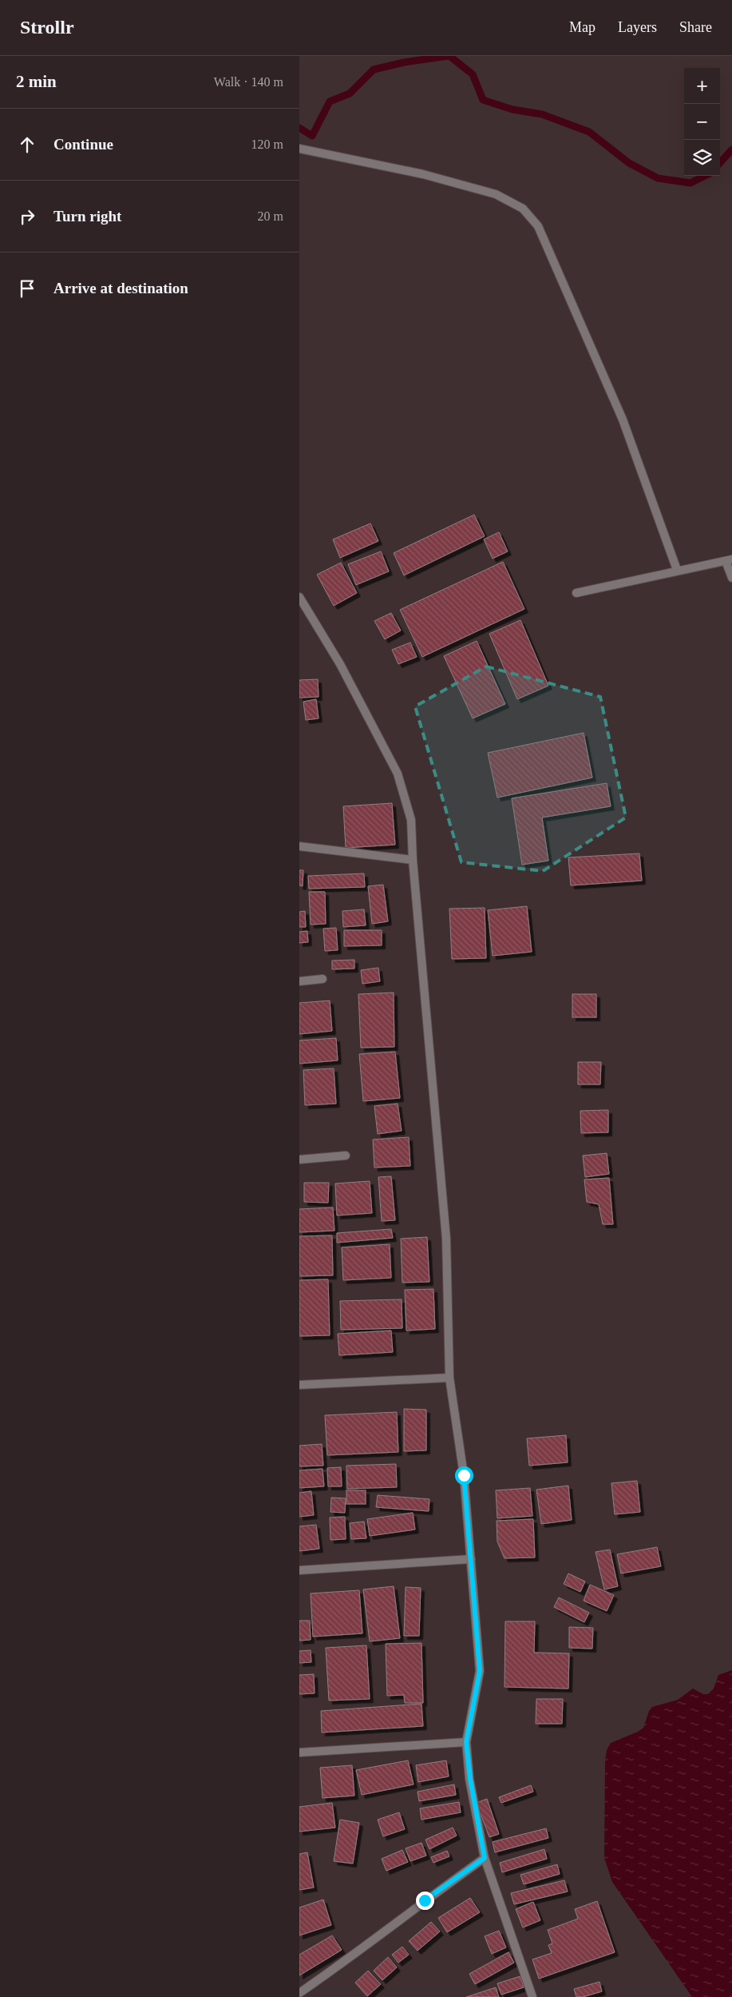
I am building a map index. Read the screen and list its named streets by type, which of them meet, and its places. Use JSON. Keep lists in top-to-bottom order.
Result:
{
  "page": {
    "header": "Strollr",
    "nav": ["Map", "Layers", "Share"],
    "heading": ["2 min", "Walk · 140 m"],
    "map_buttons": ["+", "−"],
    "list": [
      ["Continue", "120 m"],
      ["Turn right", "20 m"],
      "Arrive at destination"
    ]
  }
}
